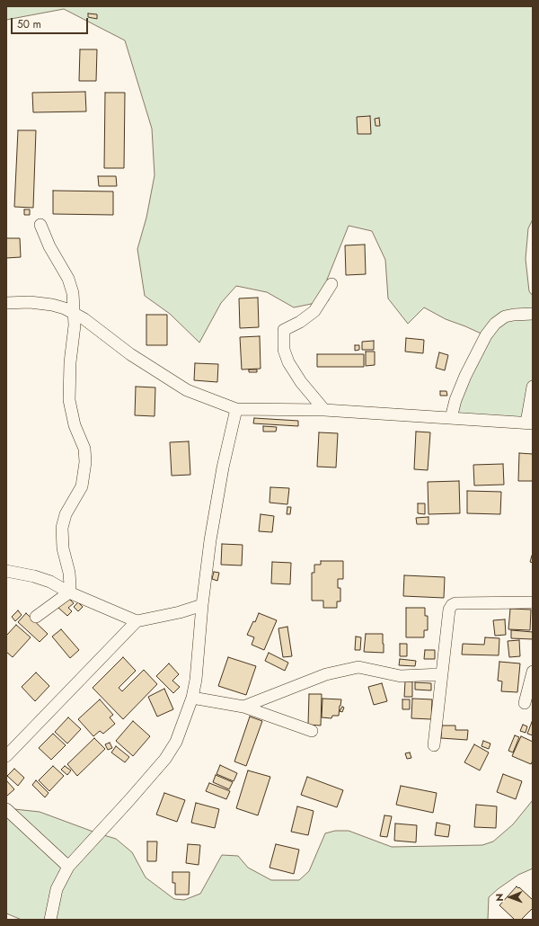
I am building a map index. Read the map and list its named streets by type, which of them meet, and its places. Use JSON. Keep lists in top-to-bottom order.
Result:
{
  "scale_bar": "50 m",
  "north": "left"
}
